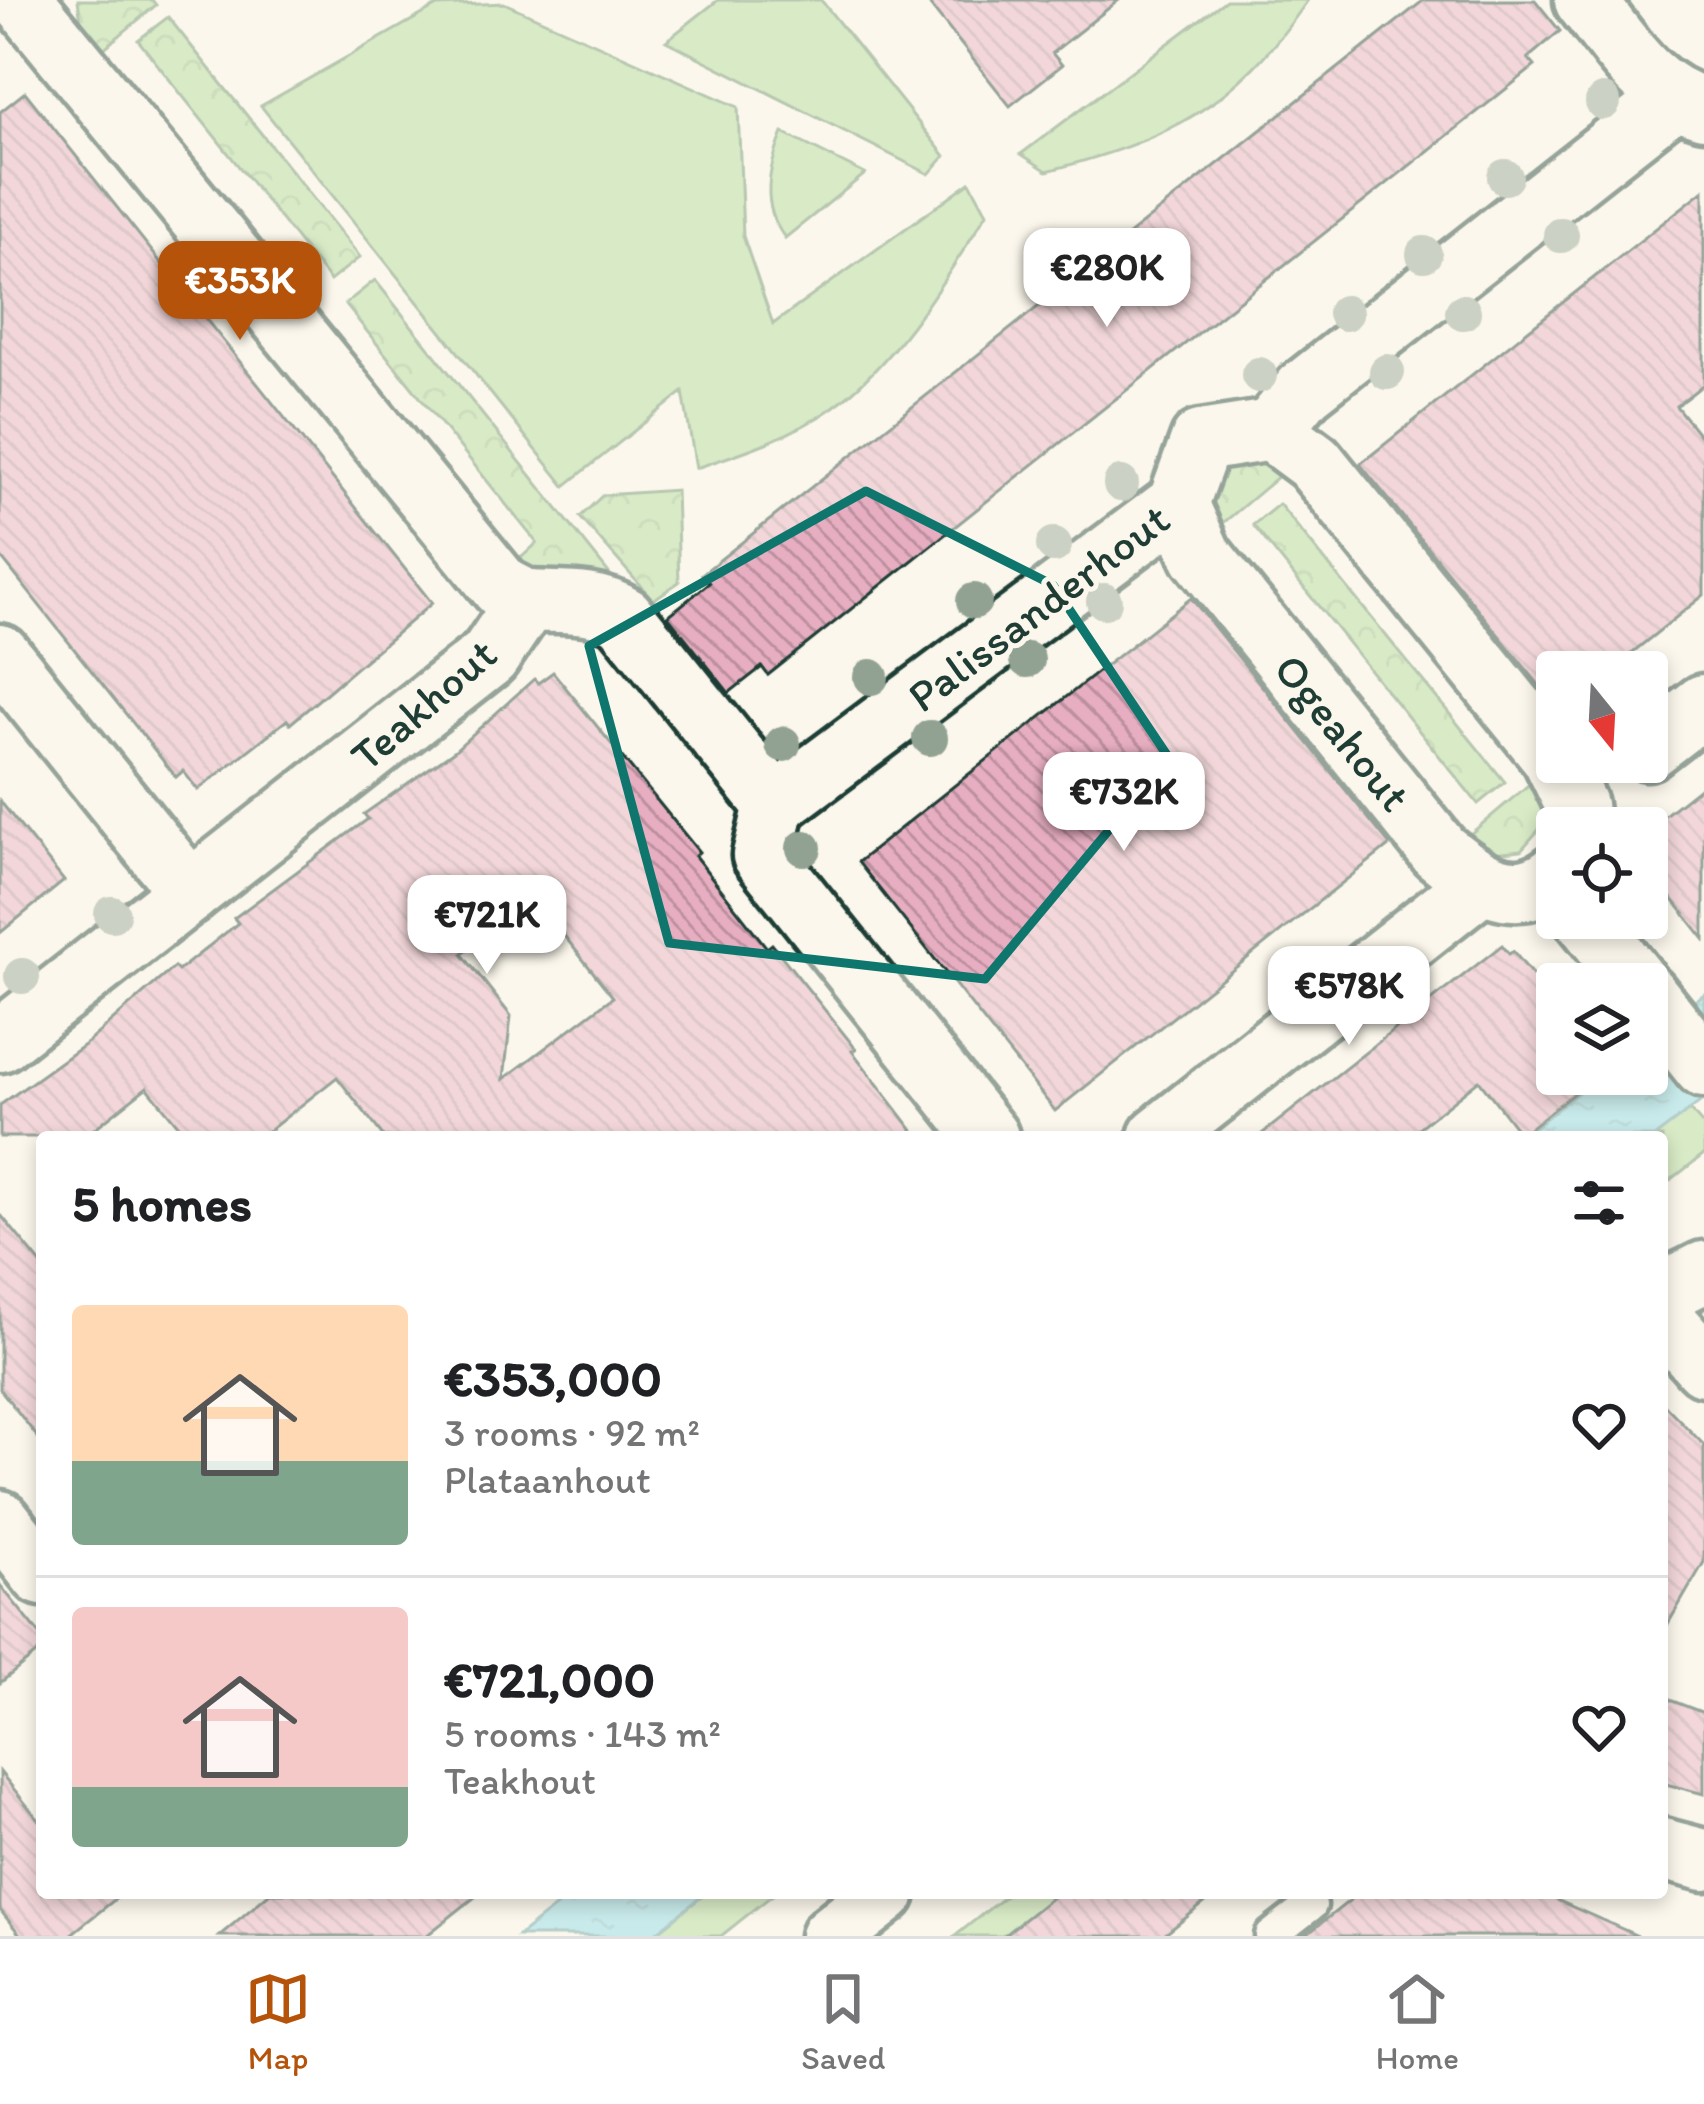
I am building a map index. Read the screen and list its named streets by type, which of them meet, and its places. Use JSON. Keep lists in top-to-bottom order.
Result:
{
  "streets": {
    "street": ["Palissanderhout", "Teakhout", "Ogeahout"]
  },
  "crossings": [
    ["Palissanderhout", "Teakhout"],
    ["Palissanderhout", "Ogeahout"]
  ],
  "north": "bottom",
  "page": {
    "price": [
      "€280K",
      "€353K",
      "€732K",
      "€721K",
      "€578K"
    ],
    "heading": "5 homes",
    "list": [
      {
        "name": "€353,000",
        "note": "3 rooms · 92 m² · Plataanhout"
      },
      {
        "name": "€721,000",
        "note": "5 rooms · 143 m² · Teakhout"
      }
    ],
    "tabs": ["Map", "Saved", "Home"]
  }
}
